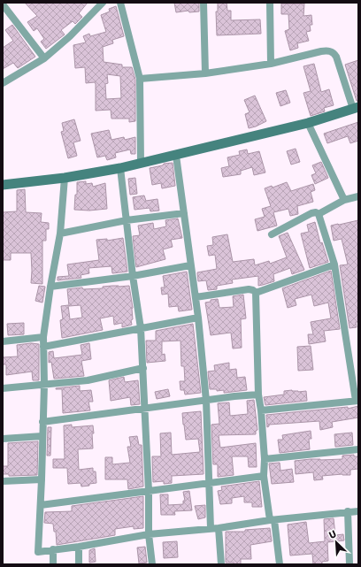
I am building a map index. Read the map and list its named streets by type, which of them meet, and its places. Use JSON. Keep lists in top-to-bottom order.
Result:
{
  "north": "top left"
}
